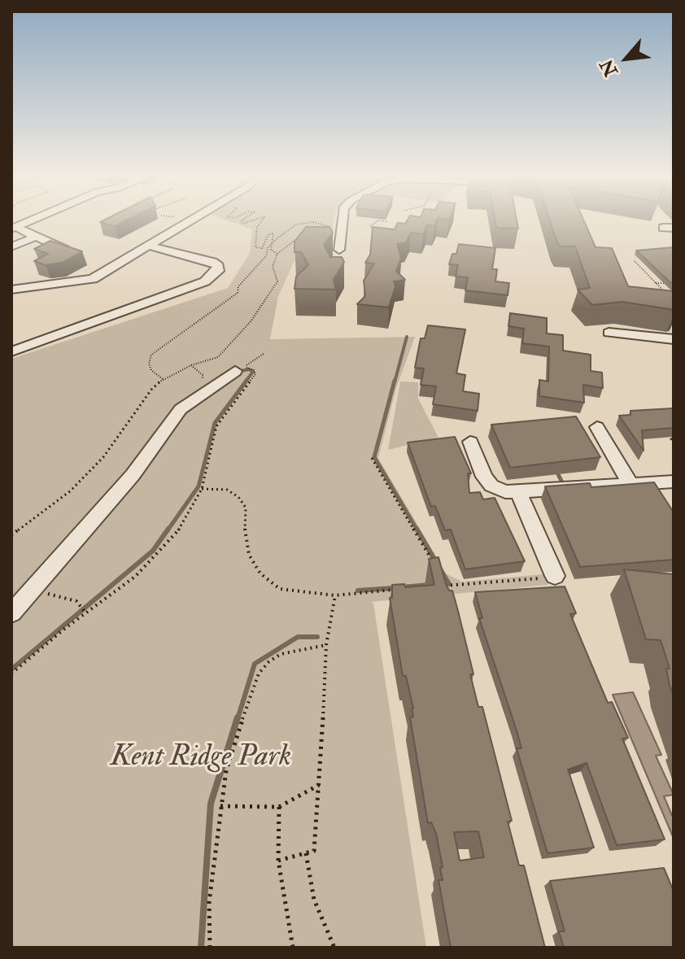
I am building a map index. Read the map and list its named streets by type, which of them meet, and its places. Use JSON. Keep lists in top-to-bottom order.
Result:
{
  "parks": ["Kent Ridge Park"],
  "north": "bottom left"
}
